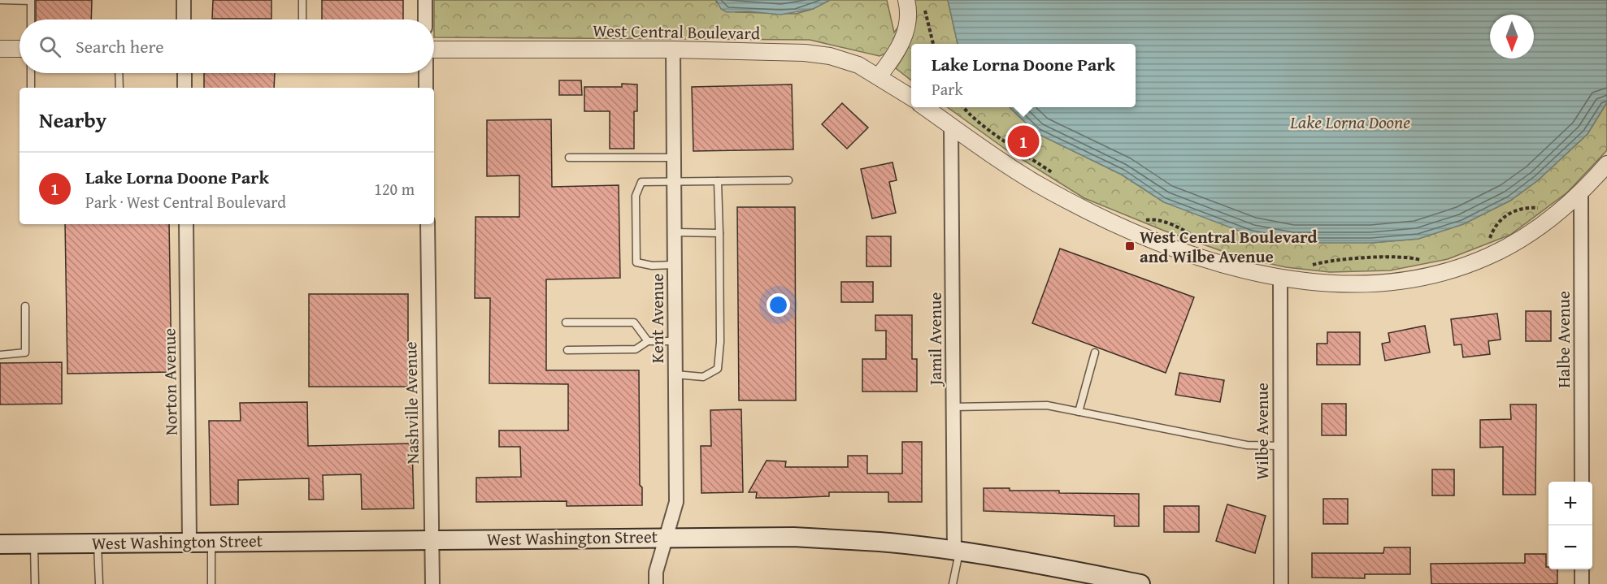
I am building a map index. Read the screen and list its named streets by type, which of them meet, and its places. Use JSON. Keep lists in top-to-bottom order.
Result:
{
  "streets": {
    "main road": ["West Washington Street"],
    "street": [
      "West Central Boulevard",
      "Kent Avenue",
      "Jamil Avenue",
      "Halbe Avenue",
      "Norton Avenue",
      "Nashville Avenue",
      "Wilbe Avenue"
    ]
  },
  "crossings": [
    ["West Central Boulevard", "Kent Avenue"],
    ["Kent Avenue", "West Washington Street"],
    ["Jamil Avenue", "West Washington Street"],
    ["Norton Avenue", "West Washington Street"],
    ["Nashville Avenue", "West Washington Street"]
  ],
  "water": ["Lake Lorna Doone"],
  "places": {
    "transit": ["West Central Boulevard and Wilbe Avenue"]
  },
  "north": "bottom",
  "page": {
    "search": "Search here",
    "popup": ["Lake Lorna Doone Park", "Park"],
    "heading": "Nearby",
    "pins": "1",
    "list": [
      {
        "mark": "1",
        "name": "Lake Lorna Doone Park",
        "note": "Park · West Central Boulevard",
        "value": "120 m"
      }
    ],
    "map_buttons": ["+", "−"]
  }
}
